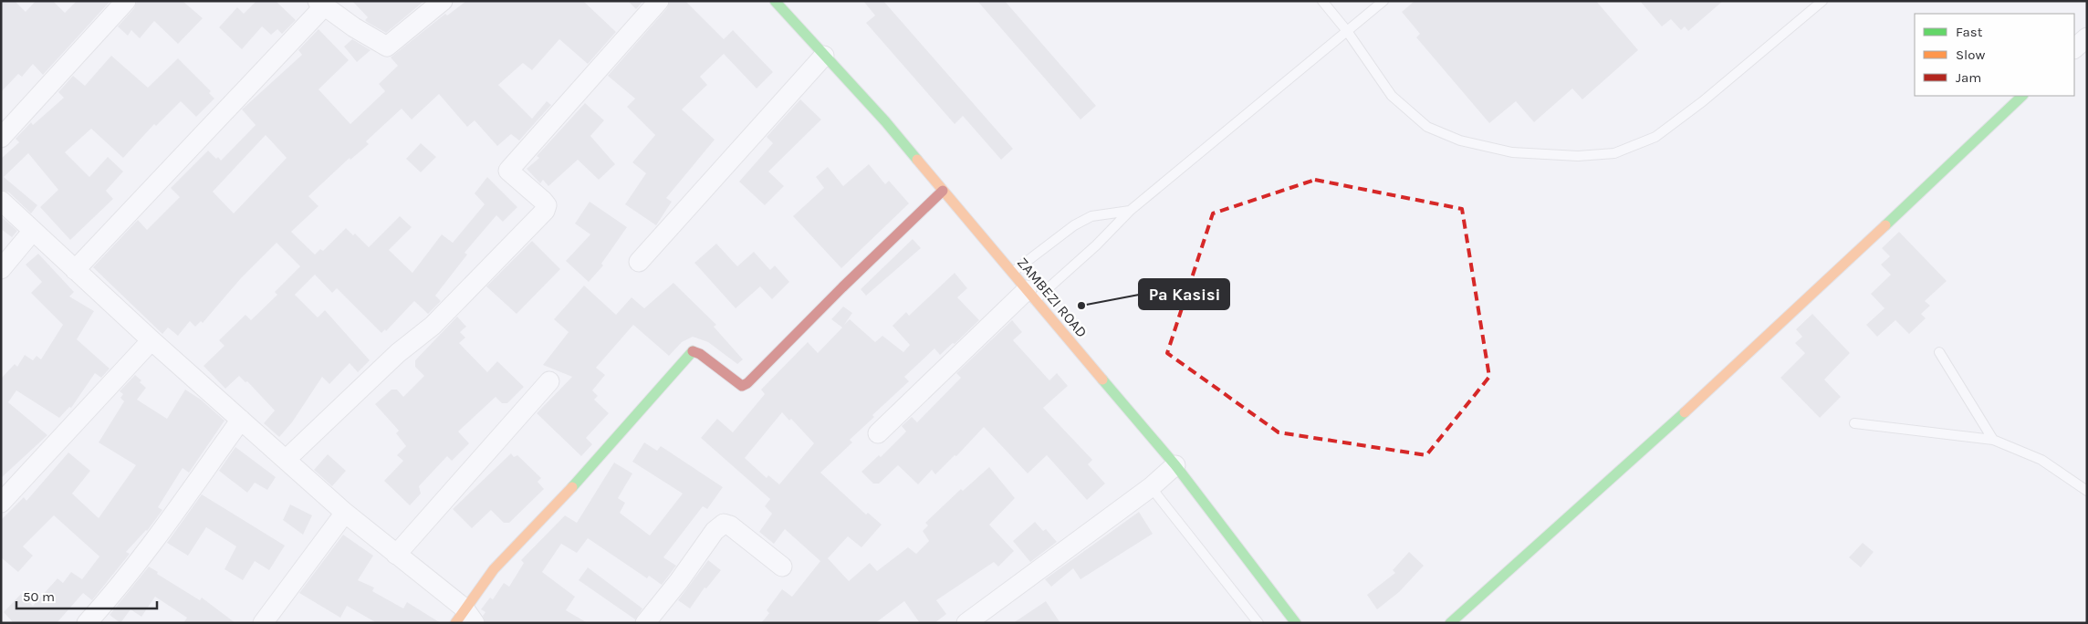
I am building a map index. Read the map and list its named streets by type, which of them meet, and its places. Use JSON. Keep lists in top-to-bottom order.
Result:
{
  "streets": {
    "street": ["ZAMBEZI ROAD"]
  },
  "places": ["Pa Kasisi"],
  "legend": ["Fast", "Slow", "Jam"],
  "scale_bar": "50 m"
}
